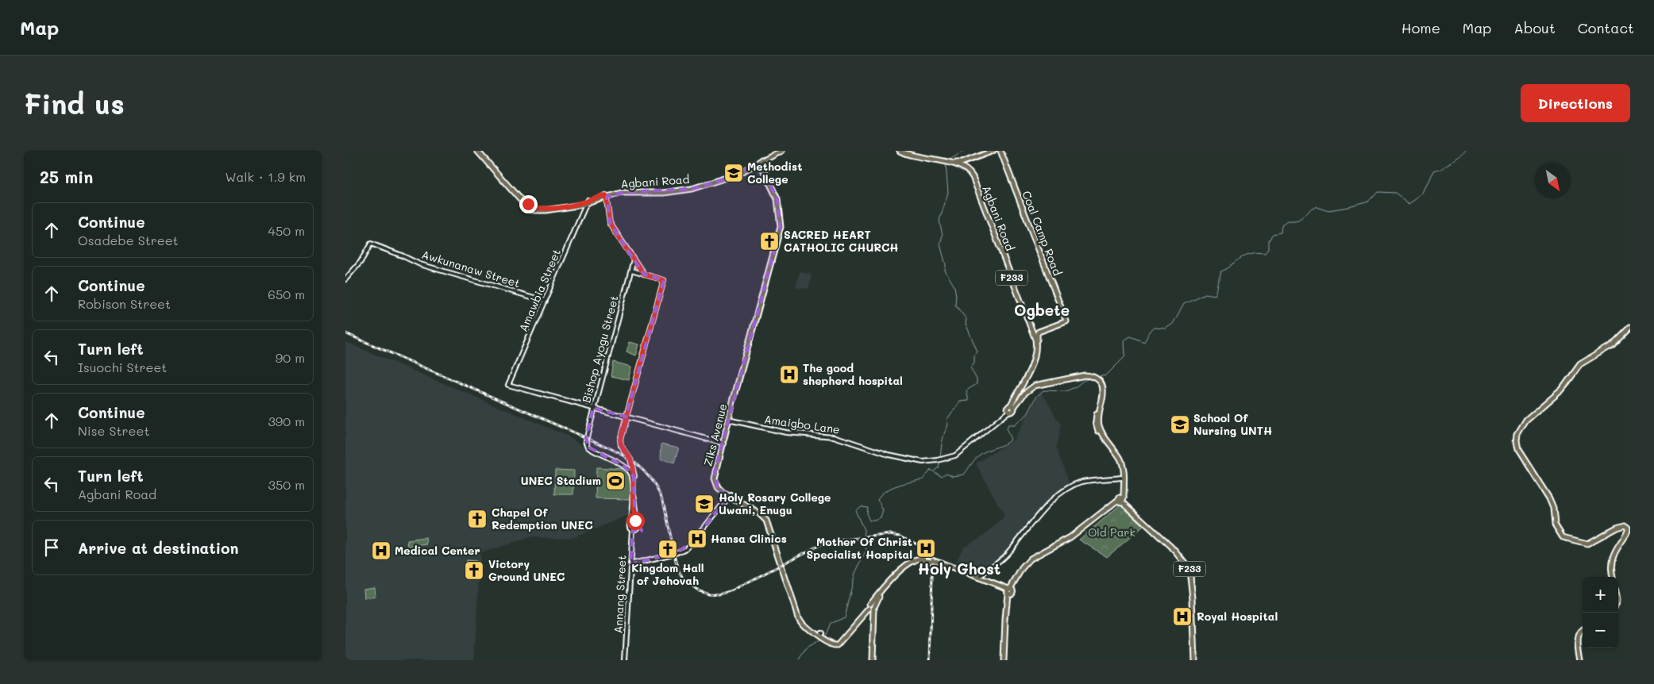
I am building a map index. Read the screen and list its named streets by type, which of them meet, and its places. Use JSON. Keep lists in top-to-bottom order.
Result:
{
  "streets": {
    "main road": [
      "Agbani Road",
      "Coal Camp Road",
      "Awkunanaw Street",
      "F233",
      "Amawbia Street",
      "Bishop Ayogu Street",
      "Amaigbo Lane",
      "Ziks Avenue",
      "Annang Street"
    ]
  },
  "crossings": [
    ["Agbani Road", "Coal Camp Road"],
    ["Agbani Road", "Amawbia Street"],
    ["Agbani Road", "Ziks Avenue"],
    ["Awkunanaw Street", "Amawbia Street"],
    ["Amawbia Street", "Bishop Ayogu Street"],
    ["Amaigbo Lane", "Ziks Avenue"]
  ],
  "districts": ["Ogbete", "Holy Ghost"],
  "parks": ["Old Park"],
  "places": {
    "school or university": ["Methodist College", "School Of Nursing UNTH", "Holy Rosary College Uwani, Enugu"],
    "church": [
      "SACRED HEART CATHOLIC CHURCH",
      "Chapel Of Redemption UNEC",
      "Kingdom Hall of Jehovah",
      "Victory Ground UNEC"
    ],
    "hospital": [
      "The good shepherd hospital",
      "Hansa Clinics",
      "Mother Of Christ Specialist Hospital",
      "Medical Center",
      "Royal Hospital"
    ],
    "sports": ["UNEC Stadium"]
  },
  "north": "bottom right",
  "page": {
    "header": "Map",
    "nav": [
      "Home",
      "Map",
      "About",
      "Contact"
    ],
    "buttons": "Directions",
    "title": "Find us",
    "heading": ["25 min", "Walk · 1.9 km"],
    "list": [
      ["Continue", "Osadebe Street", "450 m"],
      ["Continue", "Robison Street", "650 m"],
      ["Turn left", "Isuochi Street", "90 m"],
      ["Continue", "Nise Street", "390 m"],
      ["Turn left", "Agbani Road", "350 m"],
      "Arrive at destination"
    ],
    "map_buttons": ["+", "−"]
  }
}
